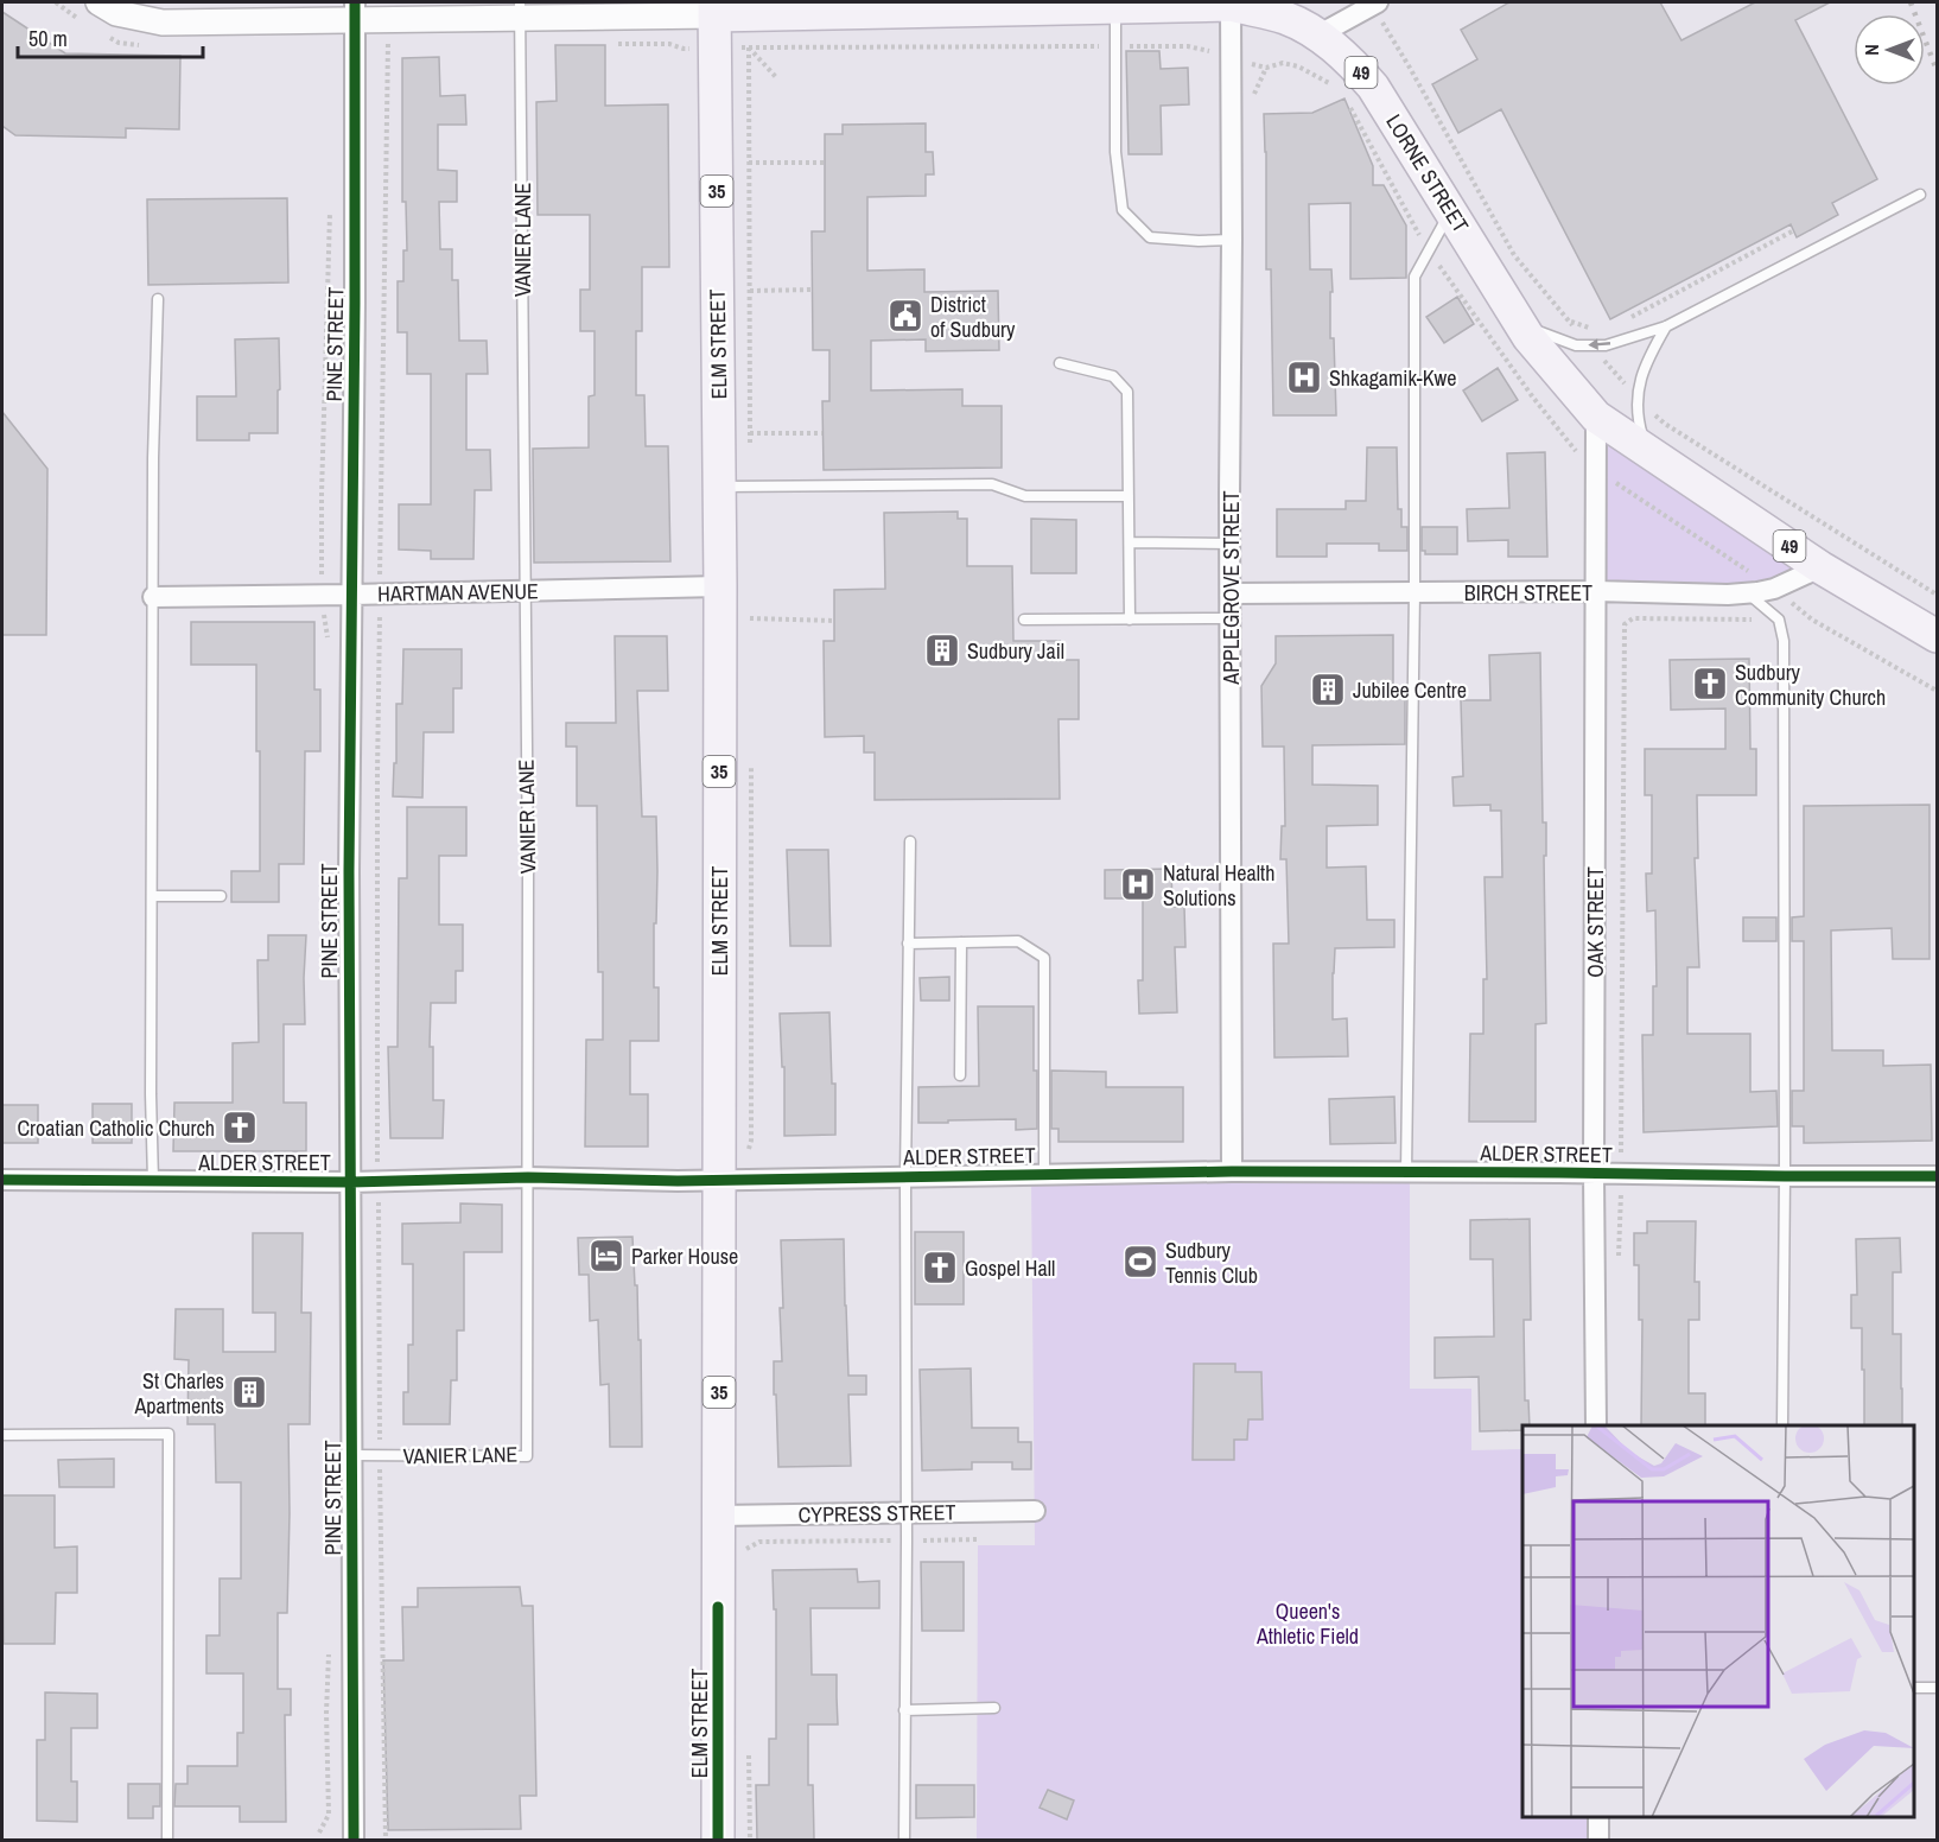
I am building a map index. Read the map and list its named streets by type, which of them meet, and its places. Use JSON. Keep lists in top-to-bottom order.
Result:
{
  "streets": {
    "main road": [
      "49",
      "LORNE STREET",
      "35",
      "ELM STREET"
    ],
    "street": [
      "PINE STREET",
      "APPLEGROVE STREET",
      "HARTMAN AVENUE",
      "BIRCH STREET",
      "OAK STREET",
      "ALDER STREET",
      "CYPRESS STREET"
    ],
    "lane": ["VANIER LANE"]
  },
  "crossings": [
    ["LORNE STREET", "ELM STREET"],
    ["LORNE STREET", "APPLEGROVE STREET"],
    ["LORNE STREET", "BIRCH STREET"],
    ["LORNE STREET", "OAK STREET"],
    ["VANIER LANE", "PINE STREET"],
    ["VANIER LANE", "HARTMAN AVENUE"],
    ["VANIER LANE", "ALDER STREET"],
    ["PINE STREET", "HARTMAN AVENUE"],
    ["PINE STREET", "ALDER STREET"],
    ["ELM STREET", "HARTMAN AVENUE"],
    ["ELM STREET", "ALDER STREET"],
    ["ELM STREET", "CYPRESS STREET"],
    ["APPLEGROVE STREET", "BIRCH STREET"],
    ["APPLEGROVE STREET", "ALDER STREET"],
    ["BIRCH STREET", "OAK STREET"],
    ["OAK STREET", "ALDER STREET"]
  ],
  "parks": ["Queen's Athletic Field"],
  "places": {
    "public building": ["District of Sudbury"],
    "hospital": ["Shkagamik-Kwe", "Natural Health Solutions"],
    "building": ["Sudbury Jail", "Jubilee Centre", "St Charles Apartments"],
    "church": ["Sudbury Community Church", "Croatian Catholic Church", "Gospel Hall"],
    "hotel": ["Parker House"],
    "sports": ["Sudbury Tennis Club"]
  },
  "scale_bar": "50 m",
  "north": "left"
}
